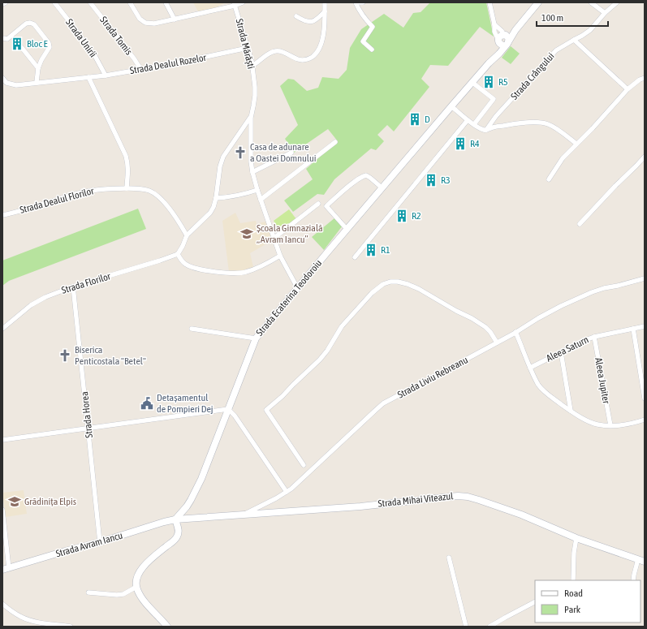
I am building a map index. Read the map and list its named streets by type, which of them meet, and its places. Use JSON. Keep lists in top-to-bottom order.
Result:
{
  "streets": {
    "main road": ["Strada Ecaterina Teodoroiu", "Strada Mihai Viteazul", "Strada Avram Iancu"],
    "street": [
      "Strada Tomis",
      "Strada Unirii",
      "Strada Mărăști",
      "Strada Dealul Rozelor",
      "Strada Crângului",
      "Strada Dealul Florilor",
      "Strada Florilor",
      "Aleea Saturn",
      "Strada Liviu Rebreanu",
      "Aleea Jupiter",
      "Strada Horea"
    ]
  },
  "crossings": [
    ["Strada Tomis", "Strada Dealul Rozelor"],
    ["Strada Unirii", "Strada Dealul Rozelor"],
    ["Strada Mărăști", "Strada Dealul Rozelor"],
    ["Strada Mărăști", "Strada Ecaterina Teodoroiu"],
    ["Strada Florilor", "Strada Horea"],
    ["Strada Ecaterina Teodoroiu", "Strada Mihai Viteazul"],
    ["Strada Ecaterina Teodoroiu", "Strada Avram Iancu"],
    ["Aleea Saturn", "Aleea Jupiter"],
    ["Strada Liviu Rebreanu", "Strada Mihai Viteazul"],
    ["Strada Horea", "Strada Avram Iancu"],
    ["Strada Mihai Viteazul", "Strada Avram Iancu"]
  ],
  "places": {
    "building": [
      "Bloc E",
      "R5",
      "D",
      "R4",
      "R3",
      "R2",
      "R1"
    ],
    "church": ["Casa de adunare a Oastei Domnului", "Biserica Penticostala \"Betel\""],
    "school or university": ["Școala Gimnazială „Avram Iancu”", "Grădinița Elpis"],
    "public building": ["Detașamentul de Pompieri Dej"]
  },
  "legend": ["Road", "Park"],
  "scale_bar": "100 m"
}
